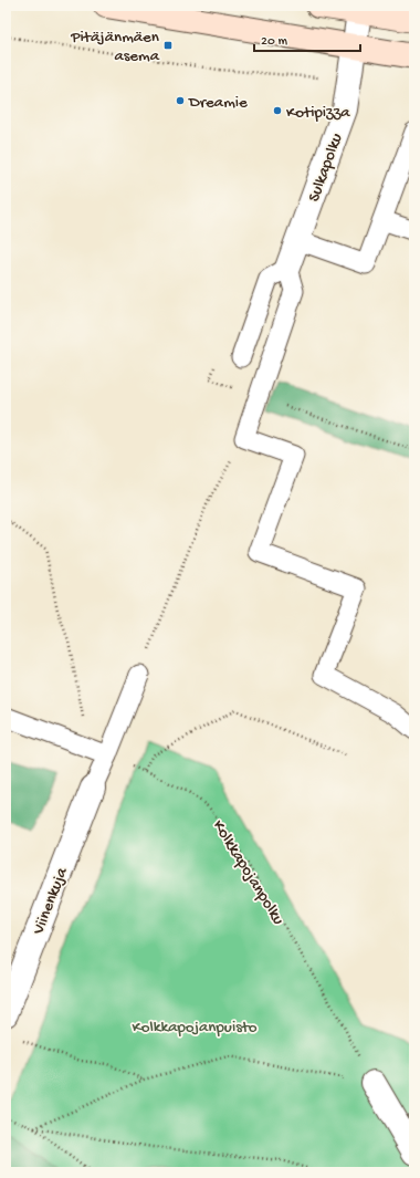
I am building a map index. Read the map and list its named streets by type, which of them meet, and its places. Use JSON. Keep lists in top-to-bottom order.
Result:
{
  "streets": {
    "street": ["Sulkapolku", "Viinenkuja"],
    "path": ["Kolkkapojanpolku"]
  },
  "parks": ["Kolkkapojanpuisto"],
  "places": {
    "transit": ["Pitäjänmäen asema"],
    "other": ["Dreamie", "Kotipizza"]
  },
  "scale_bar": "20 m"
}
